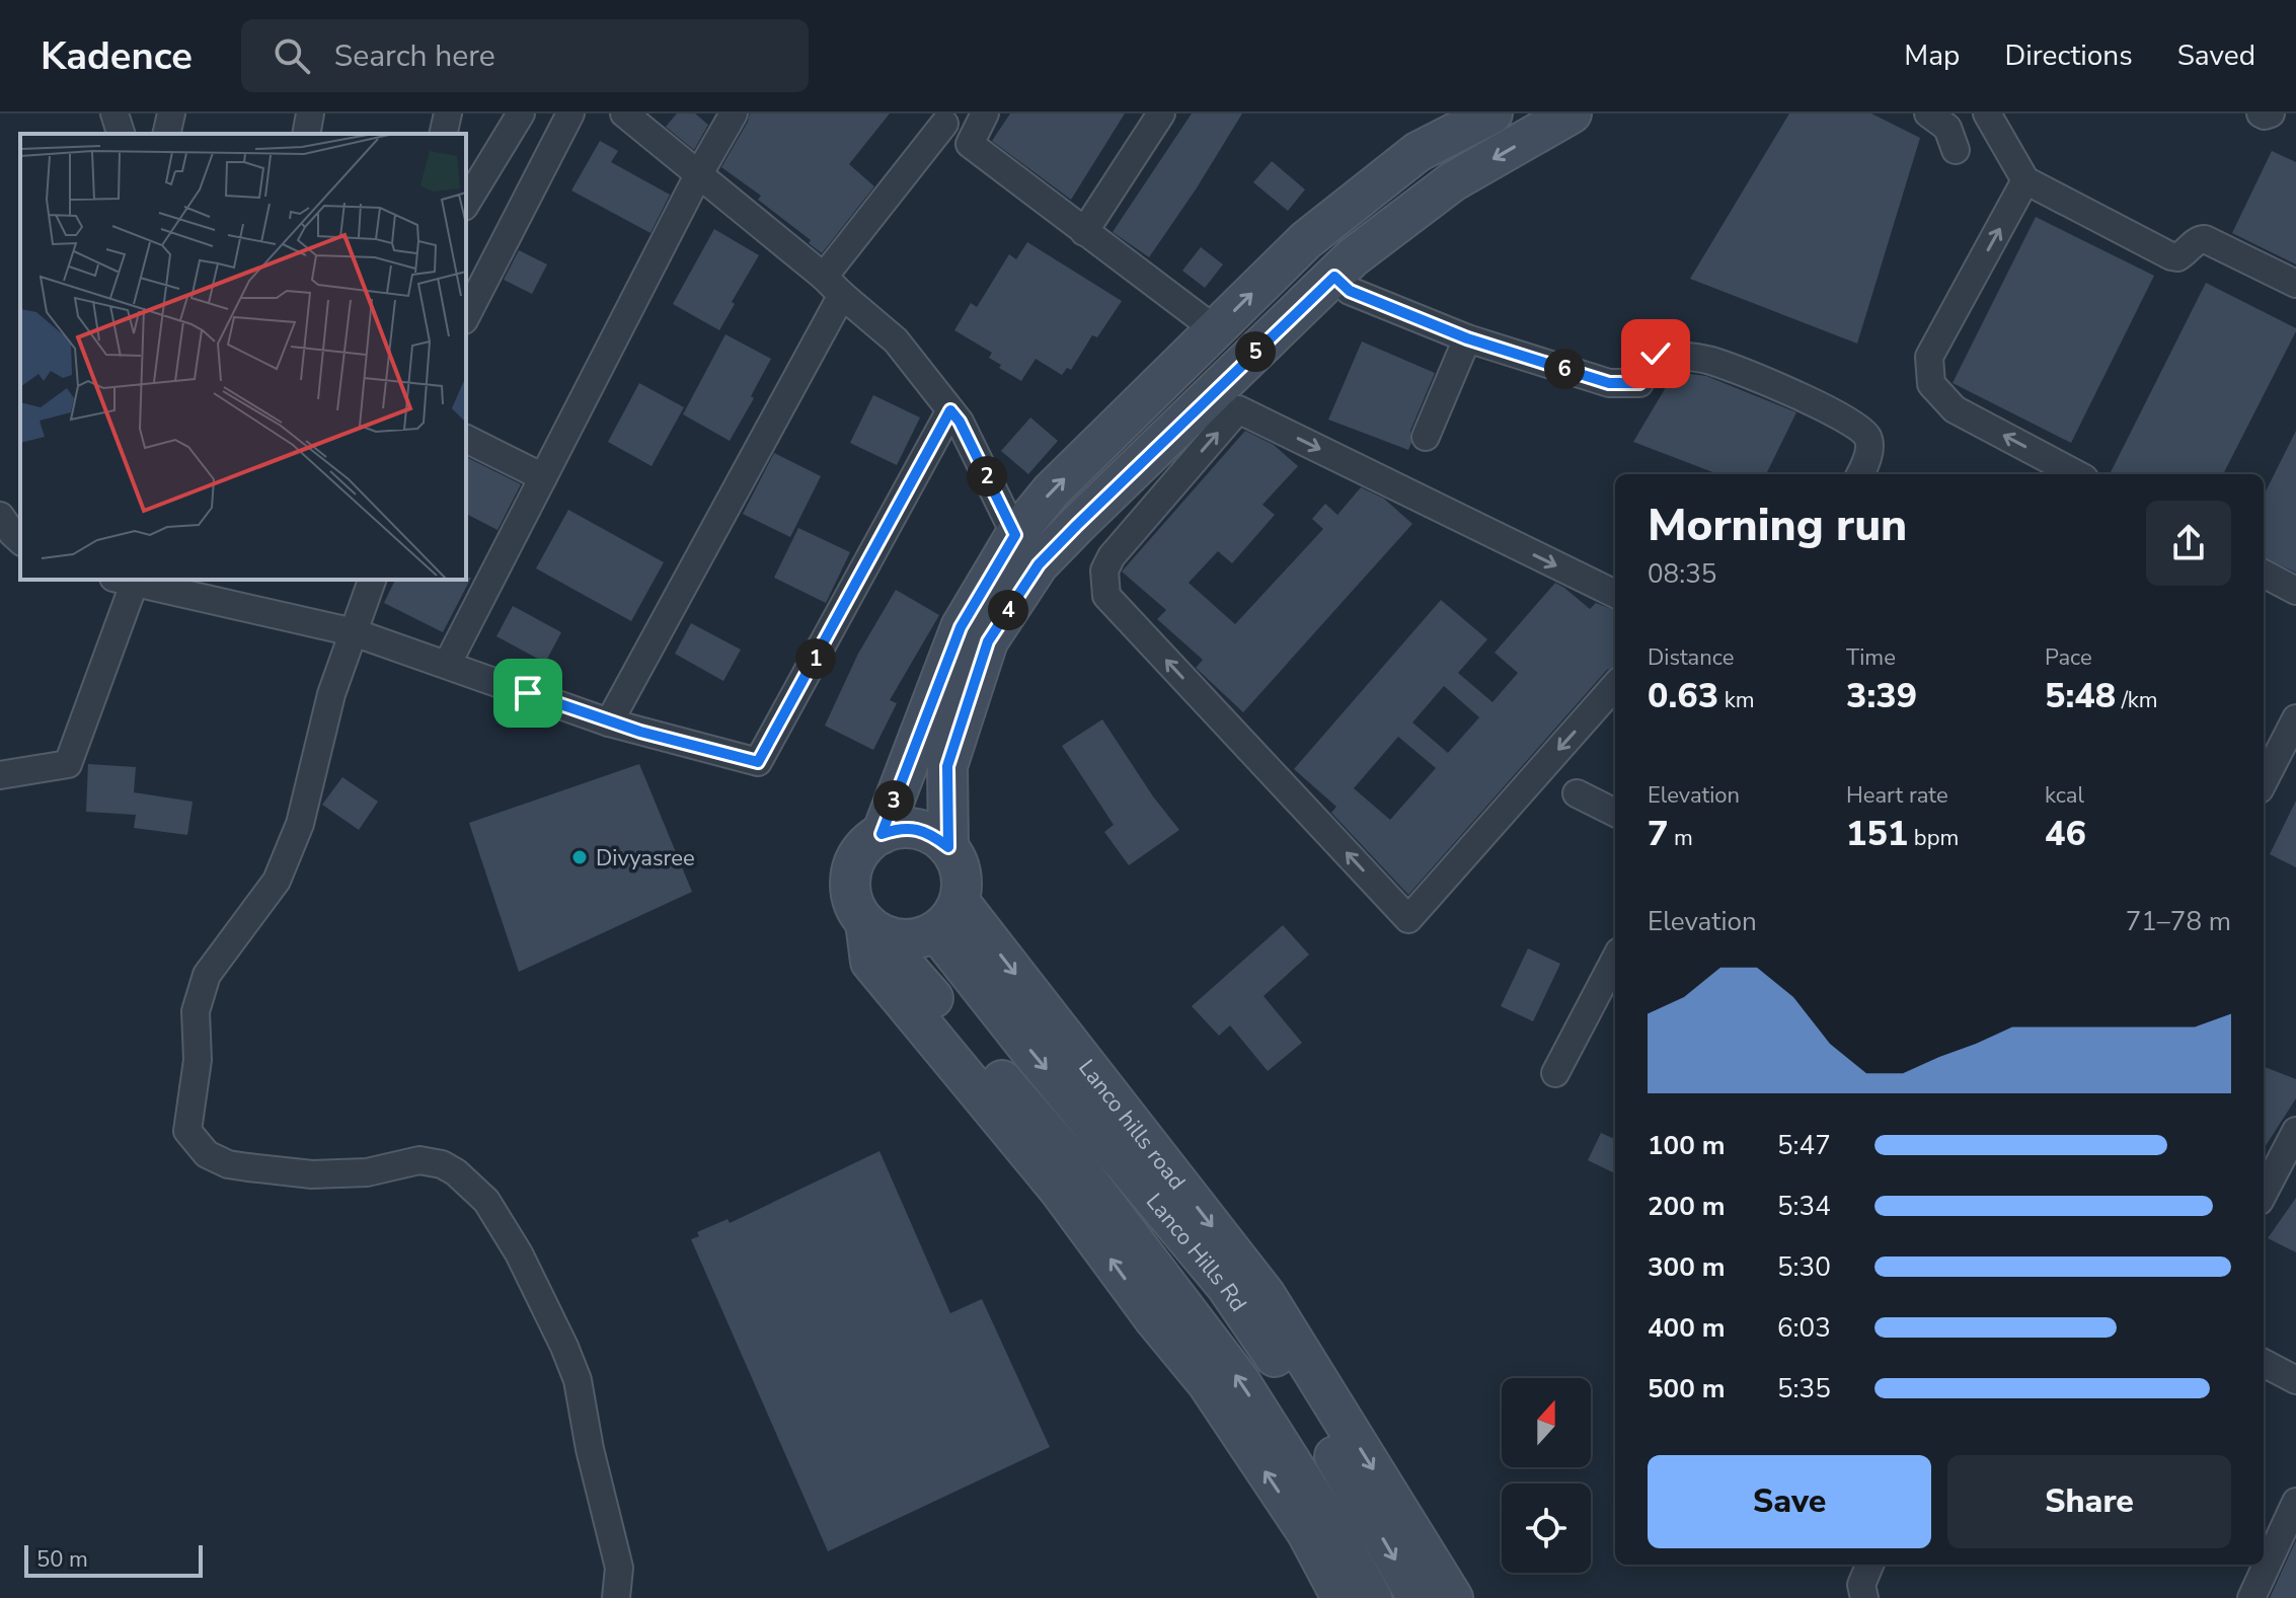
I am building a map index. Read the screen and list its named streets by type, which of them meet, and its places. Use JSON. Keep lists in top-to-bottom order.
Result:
{
  "streets": {
    "main road": ["Lanco hills road", "Lanco Hills Rd"]
  },
  "crossings": [
    ["Lanco hills road", "Lanco Hills Rd"]
  ],
  "places": ["Divyasree"],
  "scale_bar": "50 m",
  "north": "top",
  "page": {
    "header": "Kadence",
    "search": "Search here",
    "nav": ["Map", "Directions", "Saved"],
    "pins": [
      "5",
      "6",
      "2",
      "4",
      "1",
      "3"
    ],
    "heading": ["Morning run", "08:35"],
    "stats": [
      ["Distance", "0.63 km"],
      ["Time", "3:39"],
      ["Pace", "5:48 /km"],
      ["Elevation", "7 m"],
      ["Heart rate", "151 bpm"],
      ["kcal", "46"]
    ],
    "chart": ["Elevation", "71–78 m"],
    "list": [
      {
        "name": "100 m",
        "note": "5:47"
      },
      {
        "name": "200 m",
        "note": "5:34"
      },
      {
        "name": "300 m",
        "note": "5:30"
      },
      {
        "name": "400 m",
        "note": "6:03"
      },
      {
        "name": "500 m",
        "note": "5:35"
      }
    ],
    "buttons": ["Save", "Share"],
    "scale": "50 m"
  }
}
